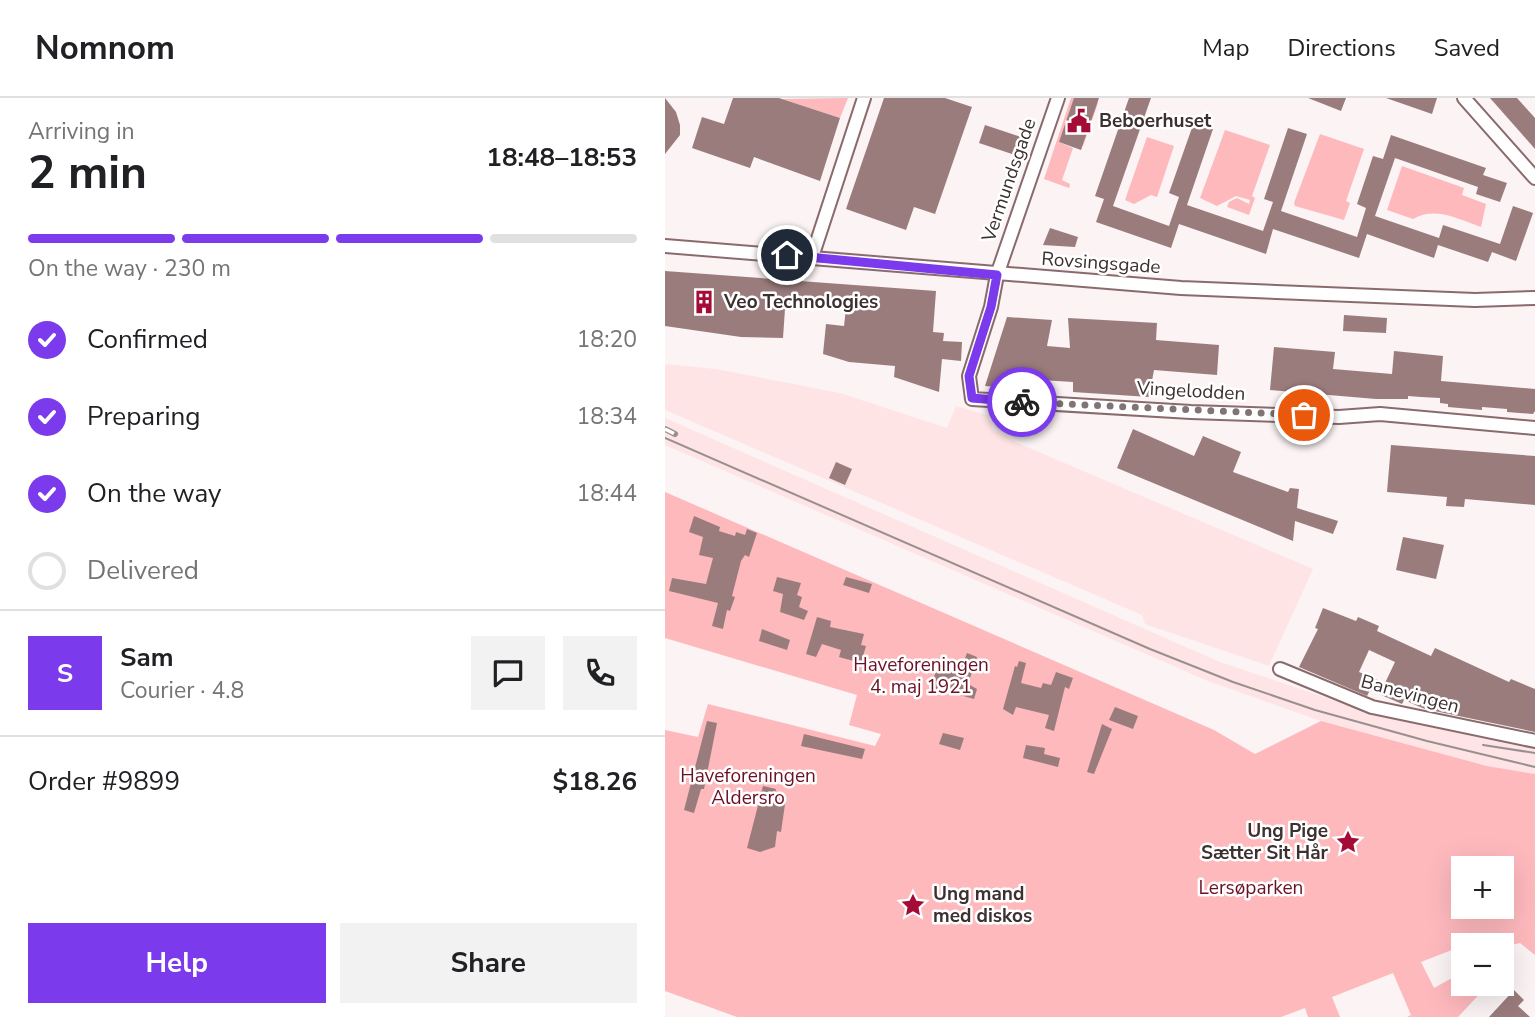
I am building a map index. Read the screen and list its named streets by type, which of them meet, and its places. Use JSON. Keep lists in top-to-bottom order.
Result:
{
  "streets": {
    "street": [
      "Vermundsgade",
      "Rovsingsgade",
      "Vingelodden",
      "Banevingen"
    ]
  },
  "crossings": [
    ["Vermundsgade", "Rovsingsgade"],
    ["Vermundsgade", "Vingelodden"],
    ["Rovsingsgade", "Vingelodden"]
  ],
  "parks": ["Haveforeningen 4. maj 1921", "Haveforeningen Aldersro", "Lersøparken"],
  "places": {
    "public building": ["Beboerhuset"],
    "building": ["Veo Technologies"],
    "place": ["Ung Pige Sætter Sit Hår", "Ung mand med diskos"]
  },
  "page": {
    "header": "Nomnom",
    "nav": ["Map", "Directions", "Saved"],
    "heading": ["2 min", "Arriving in", "18:48–18:53"],
    "panel": [
      "Sam",
      "Courier · 4.8",
      "Order #9899",
      "$18.26"
    ],
    "bar": "On the way · 230 m",
    "list": [
      ["Confirmed", "18:20"],
      ["Preparing", "18:34"],
      ["On the way", "18:44"],
      "Delivered"
    ],
    "round": "S",
    "map_buttons": ["+", "−"],
    "buttons": ["Help", "Share"]
  }
}
